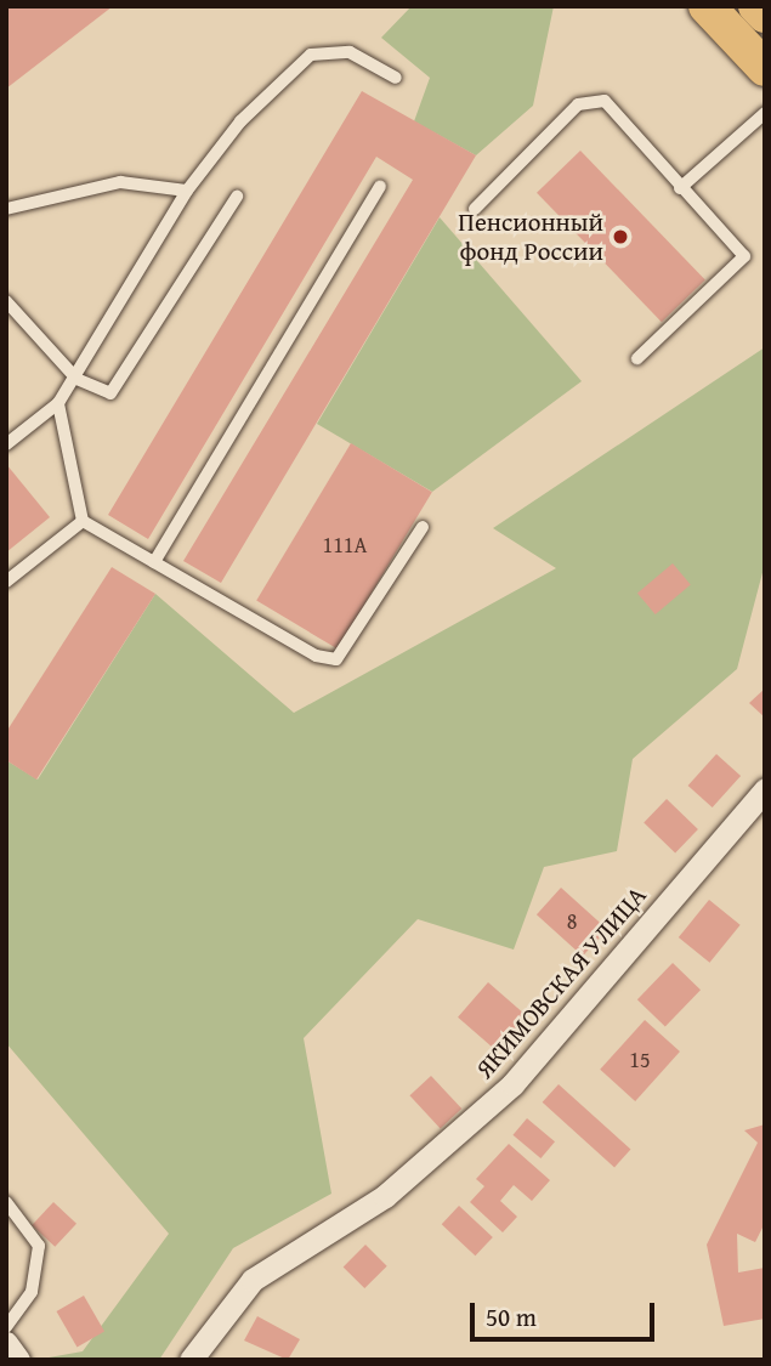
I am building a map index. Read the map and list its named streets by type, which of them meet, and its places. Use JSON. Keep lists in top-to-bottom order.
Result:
{
  "streets": {
    "street": ["ЯКИМОВСКАЯ УЛИЦА"]
  },
  "places": ["Пенсионный фонд России"],
  "house_numbers": ["111А", "8", "15"],
  "scale_bar": "50 m"
}
